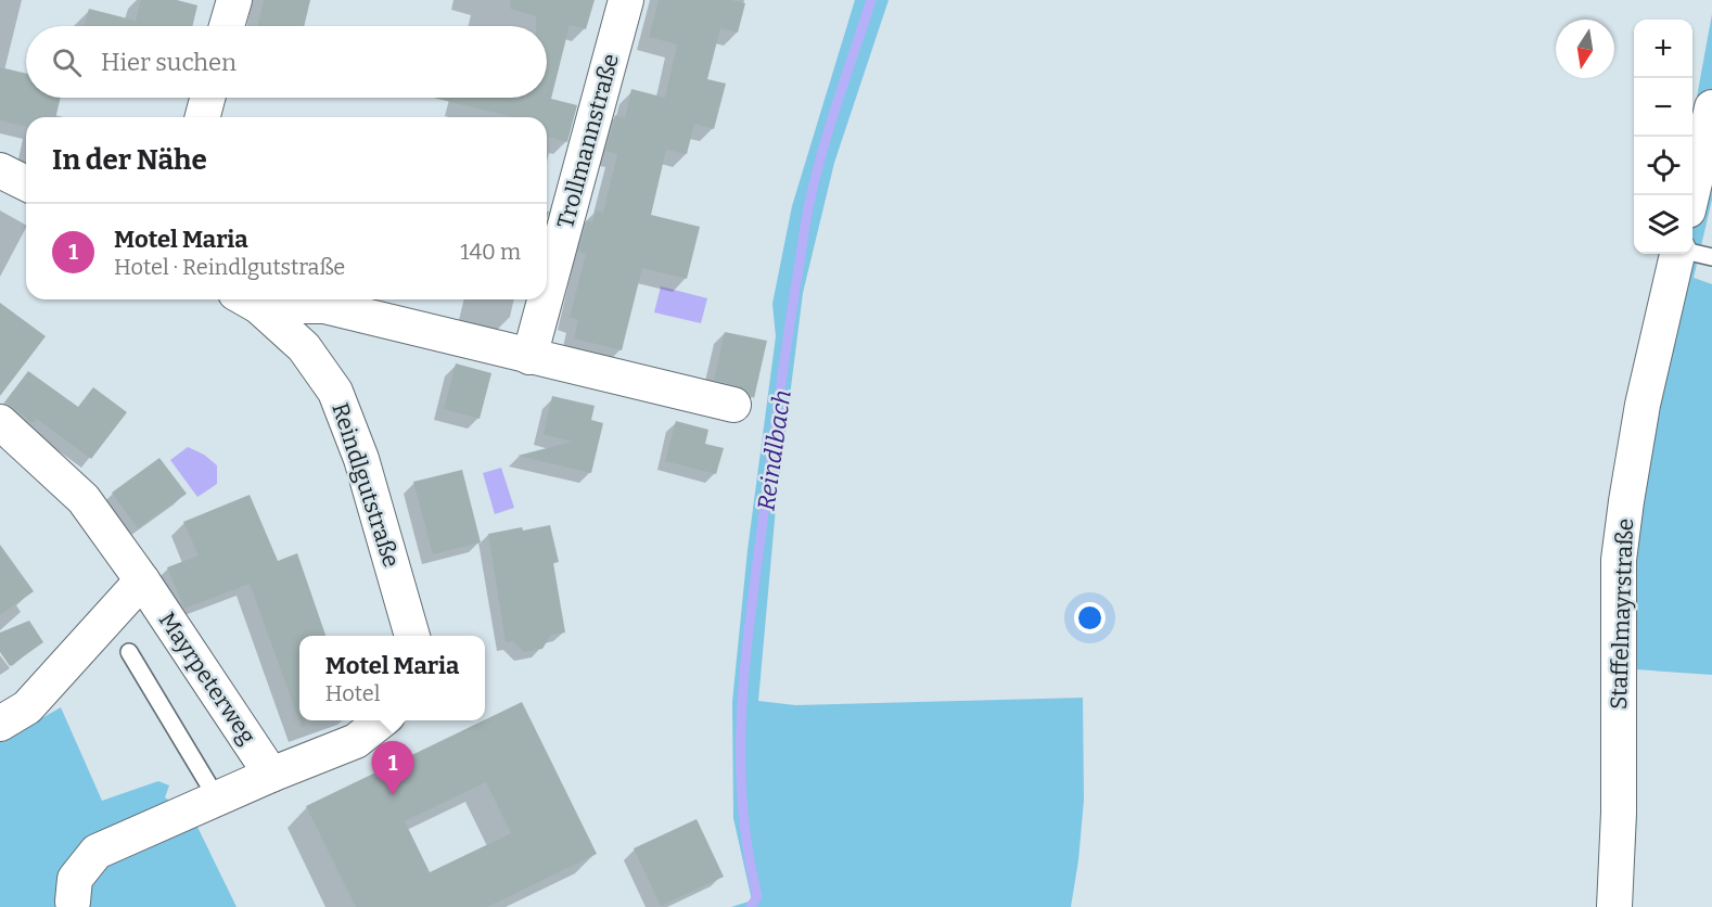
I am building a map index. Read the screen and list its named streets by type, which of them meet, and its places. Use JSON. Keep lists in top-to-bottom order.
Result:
{
  "streets": {
    "street": [
      "Trollmannstraße",
      "Reindlgutstraße",
      "Staffelmayrstraße",
      "Mayrpeterweg"
    ]
  },
  "water": ["Reindlbach"],
  "north": "bottom",
  "page": {
    "map_buttons": ["+", "−"],
    "search": "Hier suchen",
    "heading": "In der Nähe",
    "list": [
      {
        "mark": "1",
        "name": "Motel Maria",
        "note": "Hotel · Reindlgutstraße",
        "value": "140 m"
      }
    ],
    "popup": ["Motel Maria", "Hotel"],
    "pins": "1"
  }
}
